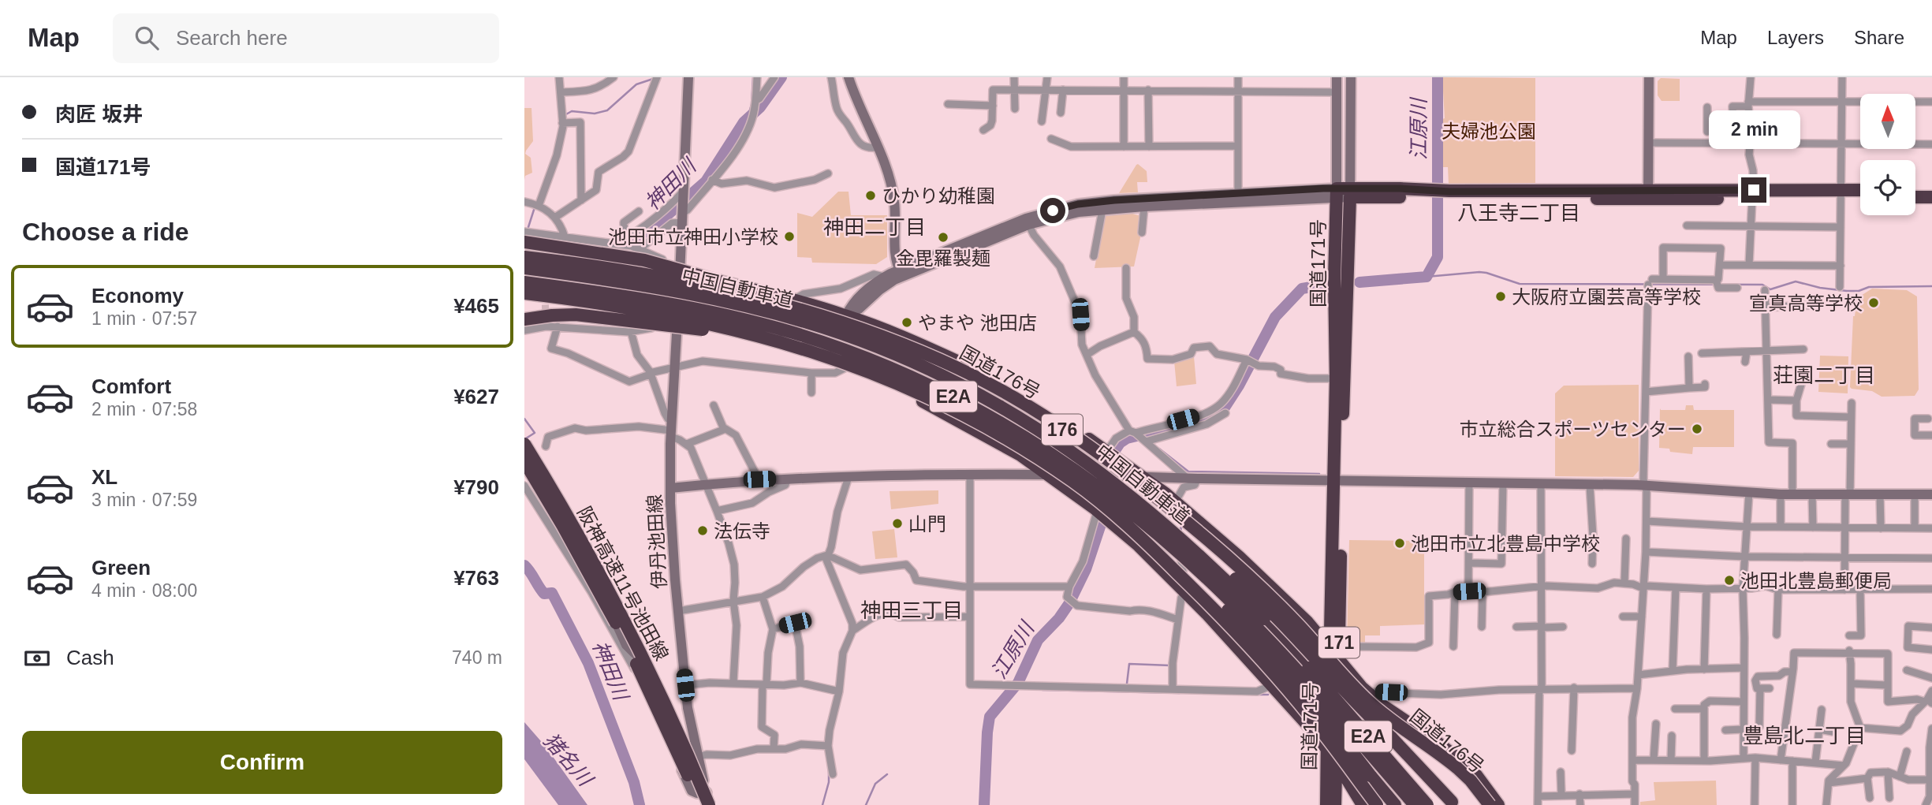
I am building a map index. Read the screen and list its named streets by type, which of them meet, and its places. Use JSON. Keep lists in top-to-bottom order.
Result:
{
  "streets": {
    "highway": [
      "国道171号",
      "中国自動車道",
      "国道176号",
      "E2A",
      "176",
      "阪神高速11号池田線",
      "171"
    ],
    "street": ["伊丹池田線"]
  },
  "crossings": [
    ["伊丹池田線", "阪神高速11号池田線"]
  ],
  "districts": [
    "八王寺二丁目",
    "神田二丁目",
    "荘園二丁目",
    "神田三丁目",
    "豊島北二丁目"
  ],
  "water": ["江原川", "神田川", "猪名川"],
  "parks": ["夫婦池公園"],
  "places": [
    "ひかり幼稚園",
    "池田市立神田小学校",
    "金毘羅製麺",
    "大阪府立園芸高等学校",
    "宣真高等学校",
    "やまや 池田店",
    "市立総合スポーツセンター",
    "山門",
    "法伝寺",
    "池田市立北豊島中学校",
    "池田北豊島郵便局"
  ],
  "north": "top",
  "page": {
    "header": "Map",
    "search": "Search here",
    "nav": ["Map", "Layers", "Share"],
    "banner": ["肉匠 坂井", "国道171号"],
    "bubble": "2 min",
    "heading": "Choose a ride",
    "list": [
      {
        "name": "Economy",
        "note": "1 min · 07:57",
        "value": "¥465"
      },
      {
        "name": "Comfort",
        "note": "2 min · 07:58",
        "value": "¥627"
      },
      {
        "name": "XL",
        "note": "3 min · 07:59",
        "value": "¥790"
      },
      {
        "name": "Green",
        "note": "4 min · 08:00",
        "value": "¥763"
      }
    ],
    "pay": ["Cash", "740 m"],
    "buttons": "Confirm"
  }
}
